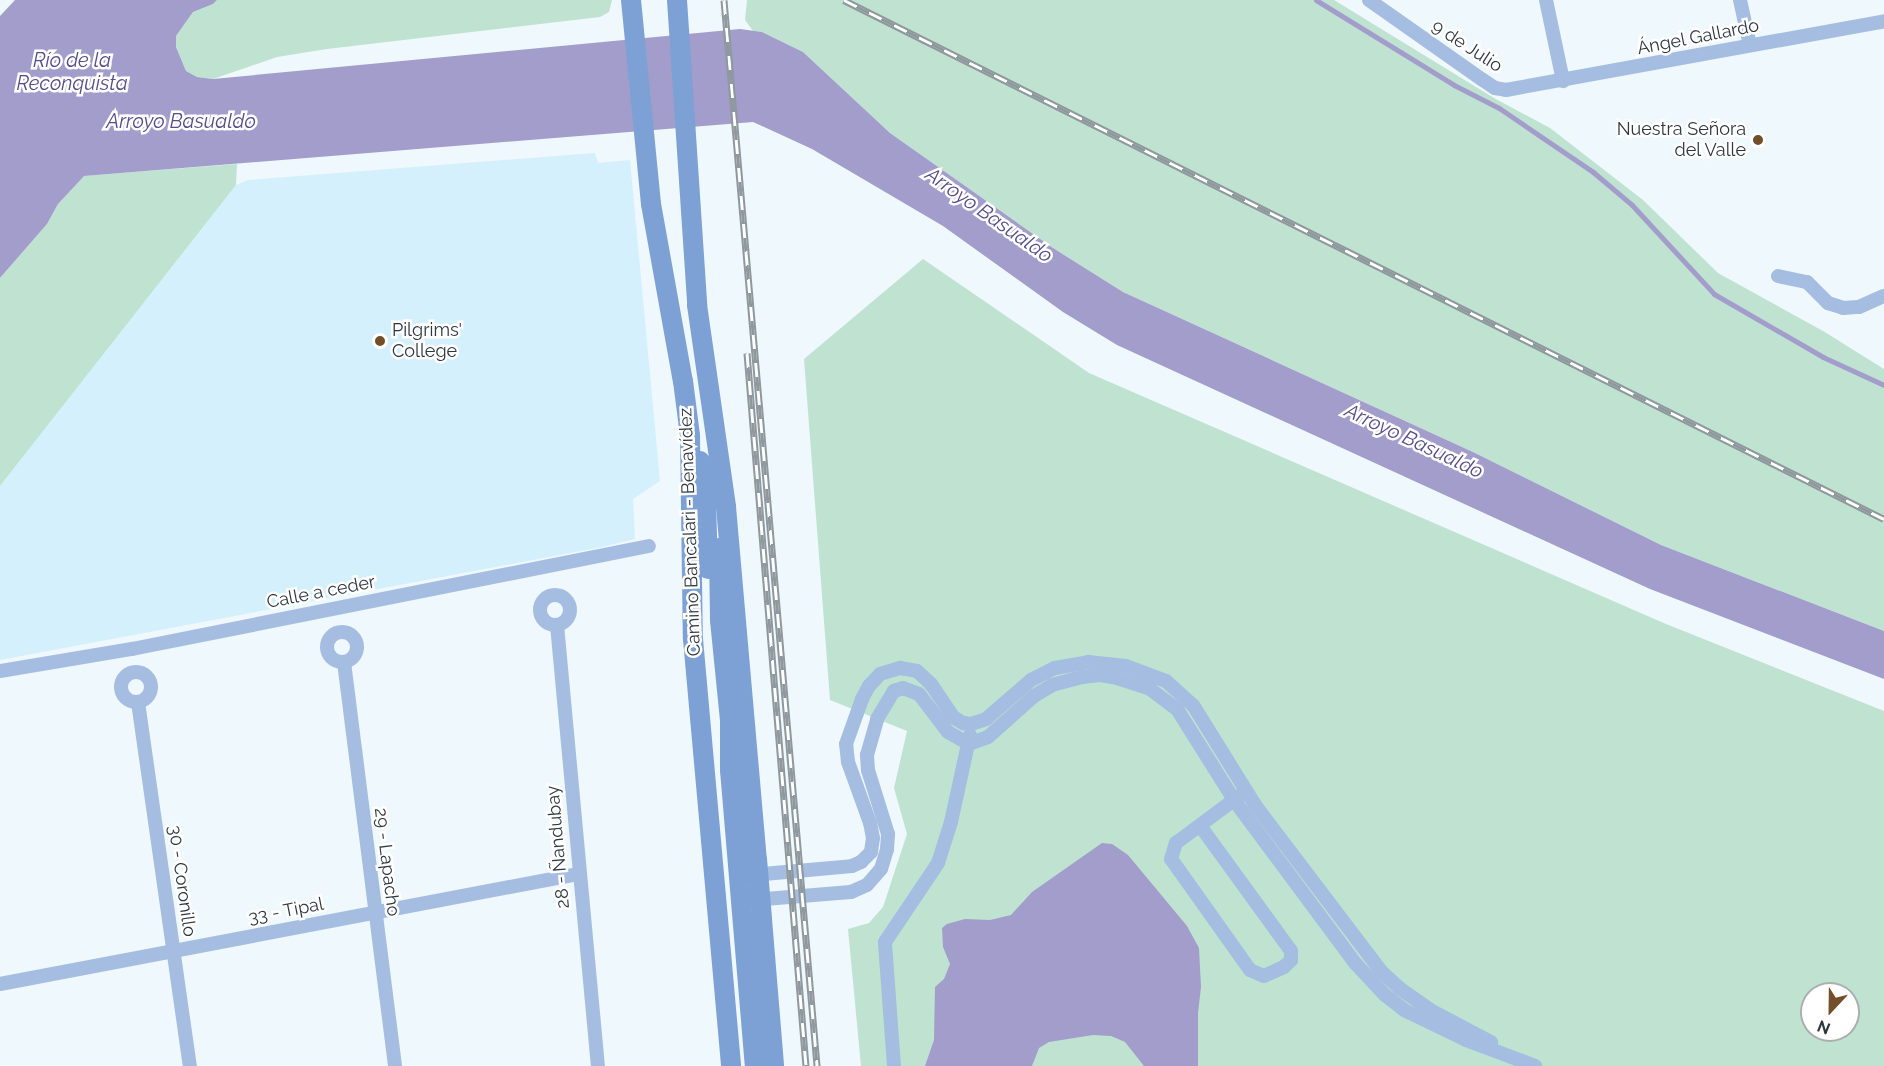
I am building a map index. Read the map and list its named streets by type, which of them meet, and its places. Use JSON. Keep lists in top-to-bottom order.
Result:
{
  "streets": {
    "main road": ["Camino Bancalari - Benavídez"],
    "street": [
      "Ángel Gallardo",
      "9 de Julio",
      "Calle a ceder",
      "28 - Ñandubay",
      "29 - Lapacho",
      "30 - Coronillo",
      "33 - Tipal"
    ]
  },
  "crossings": [
    ["Ángel Gallardo", "9 de Julio"],
    ["28 - Ñandubay", "33 - Tipal"],
    ["29 - Lapacho", "33 - Tipal"],
    ["30 - Coronillo", "33 - Tipal"]
  ],
  "water": ["Río de la Reconquista", "Arroyo Basualdo"],
  "places": ["Nuestra Señora del Valle", "Pilgrims' College"],
  "north": "bottom"
}
